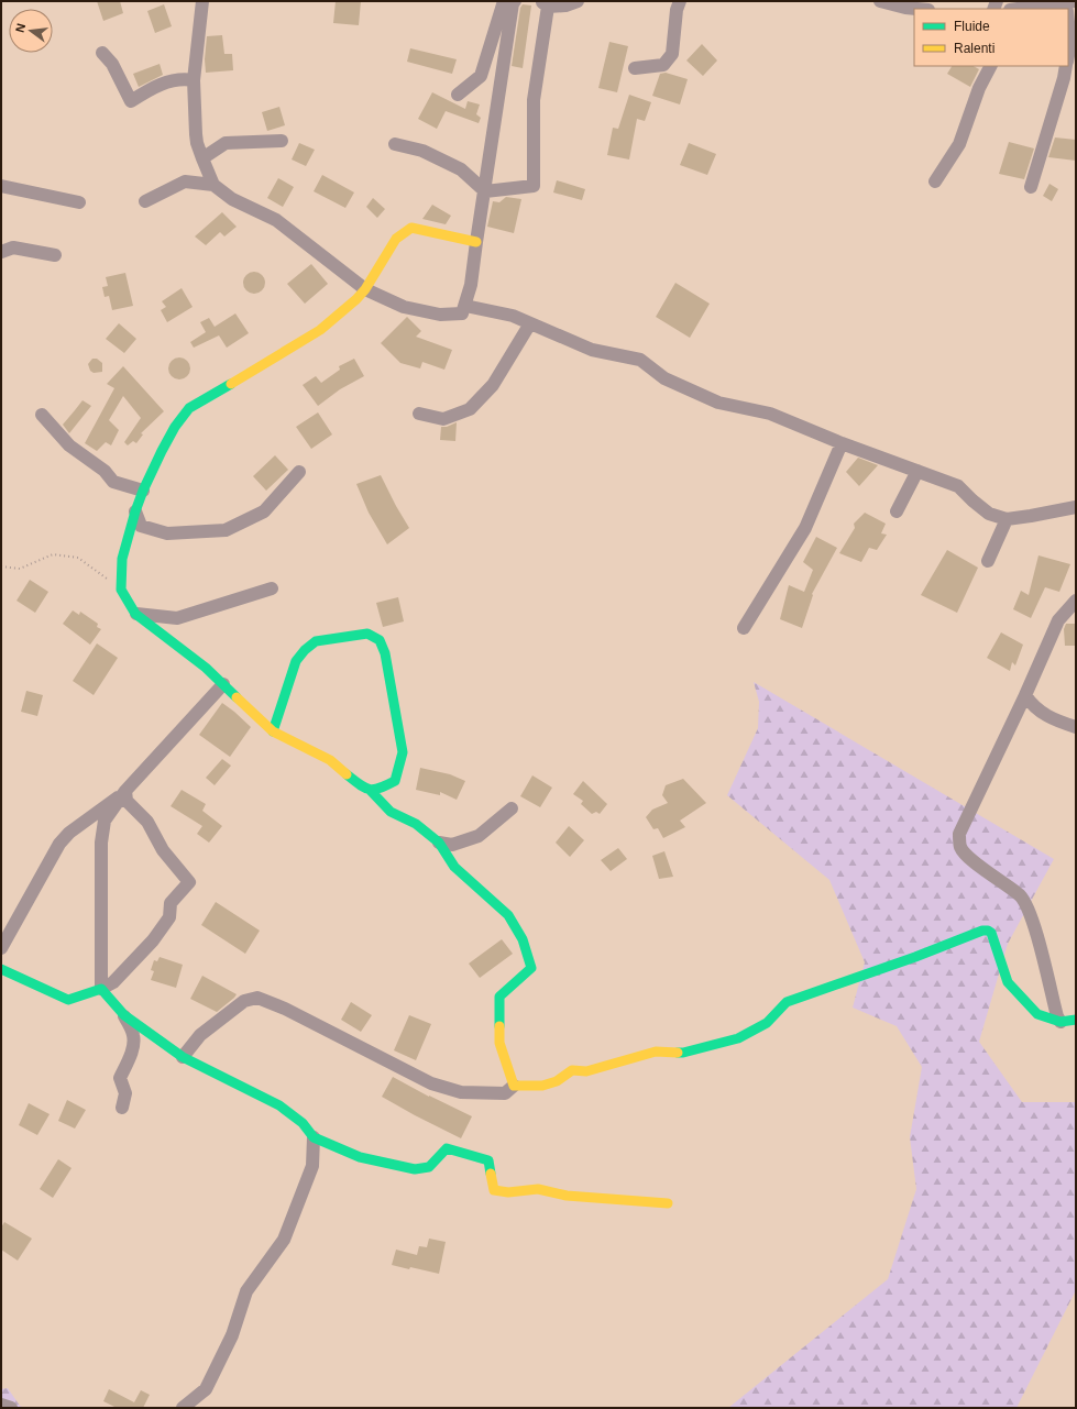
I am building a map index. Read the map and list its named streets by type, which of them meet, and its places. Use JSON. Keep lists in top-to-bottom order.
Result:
{
  "legend": ["Fluide", "Ralenti"],
  "north": "left"
}
